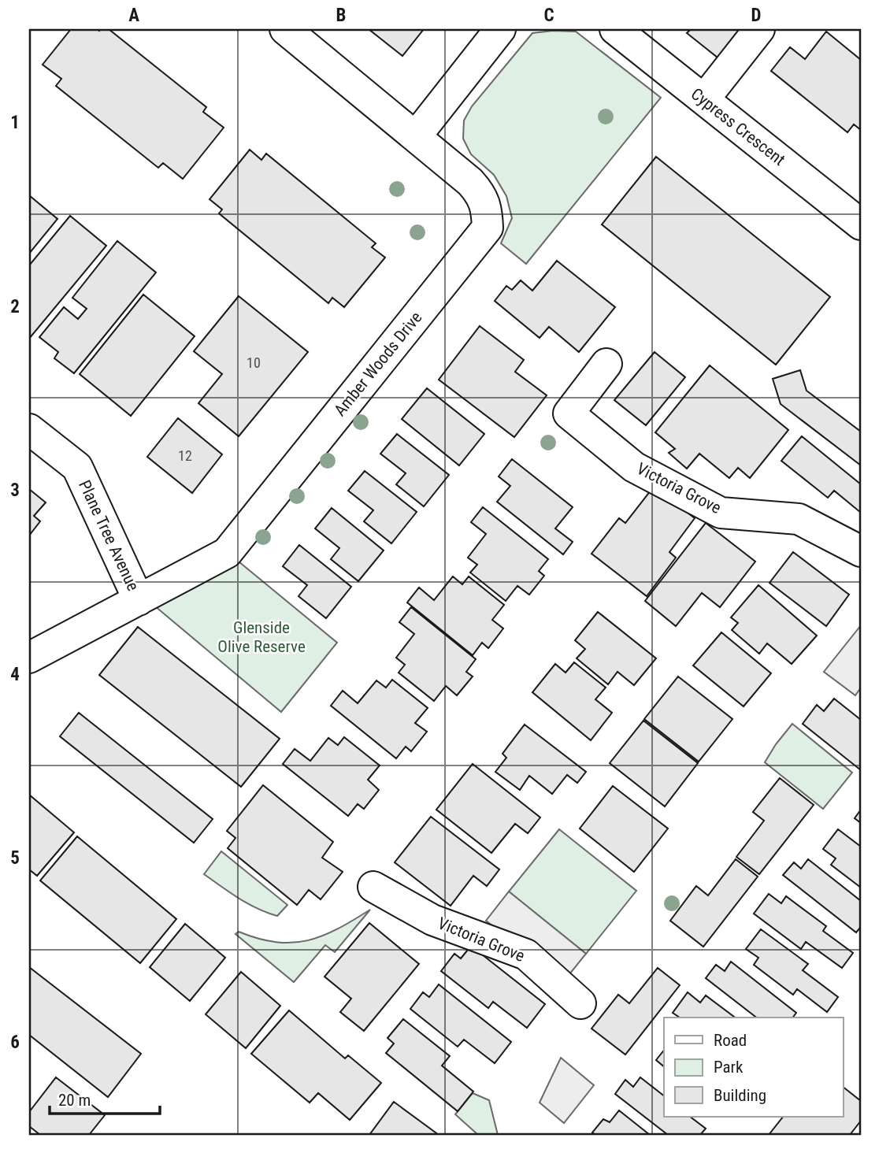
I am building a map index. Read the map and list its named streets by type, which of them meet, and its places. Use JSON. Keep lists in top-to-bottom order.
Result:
{
  "streets": {
    "street": [
      "Cypress Crescent",
      "Amber Woods Drive",
      "Victoria Grove",
      "Plane Tree Avenue"
    ]
  },
  "crossings": [
    ["Amber Woods Drive", "Plane Tree Avenue"]
  ],
  "parks": ["Glenside Olive Reserve"],
  "house_numbers": ["10", "12"],
  "legend": ["Road", "Park", "Building"],
  "scale_bar": "20 m",
  "grid": {
    "columns": [
      "A",
      "B",
      "C",
      "D"
    ],
    "rows": [
      "1",
      "2",
      "3",
      "4",
      "5",
      "6"
    ]
  }
}
